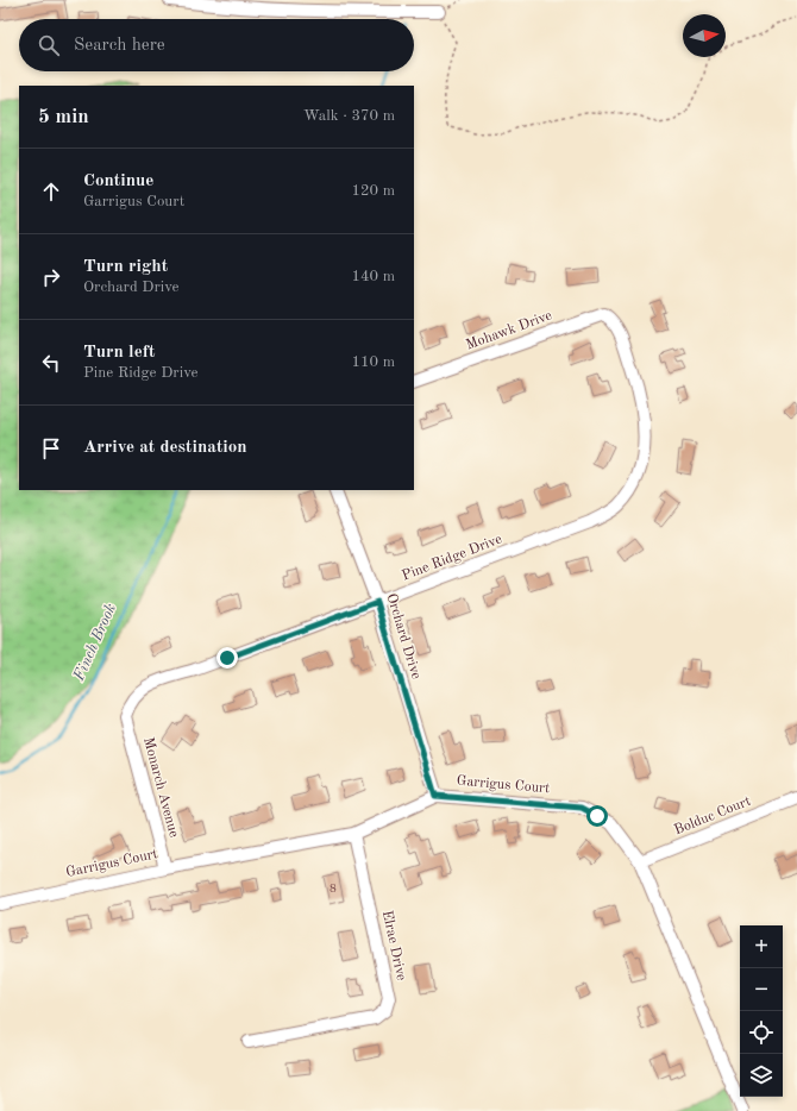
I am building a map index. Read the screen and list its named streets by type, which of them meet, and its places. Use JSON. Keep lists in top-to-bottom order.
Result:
{
  "streets": {
    "street": [
      "Mohawk Drive",
      "Pine Ridge Drive",
      "Orchard Drive",
      "Garrigus Court",
      "Monarch Avenue",
      "Bolduc Court",
      "Elrae Drive"
    ]
  },
  "crossings": [
    ["Mohawk Drive", "Pine Ridge Drive"],
    ["Pine Ridge Drive", "Orchard Drive"],
    ["Pine Ridge Drive", "Monarch Avenue"],
    ["Orchard Drive", "Garrigus Court"],
    ["Garrigus Court", "Monarch Avenue"],
    ["Garrigus Court", "Bolduc Court"],
    ["Garrigus Court", "Elrae Drive"]
  ],
  "water": ["Finch Brook"],
  "house_numbers": ["8"],
  "north": "right",
  "page": {
    "search": "Search here",
    "heading": ["5 min", "Walk · 370 m"],
    "list": [
      ["Continue", "Garrigus Court", "120 m"],
      ["Turn right", "Orchard Drive", "140 m"],
      ["Turn left", "Pine Ridge Drive", "110 m"],
      "Arrive at destination"
    ],
    "map_buttons": ["+", "−"]
  }
}
